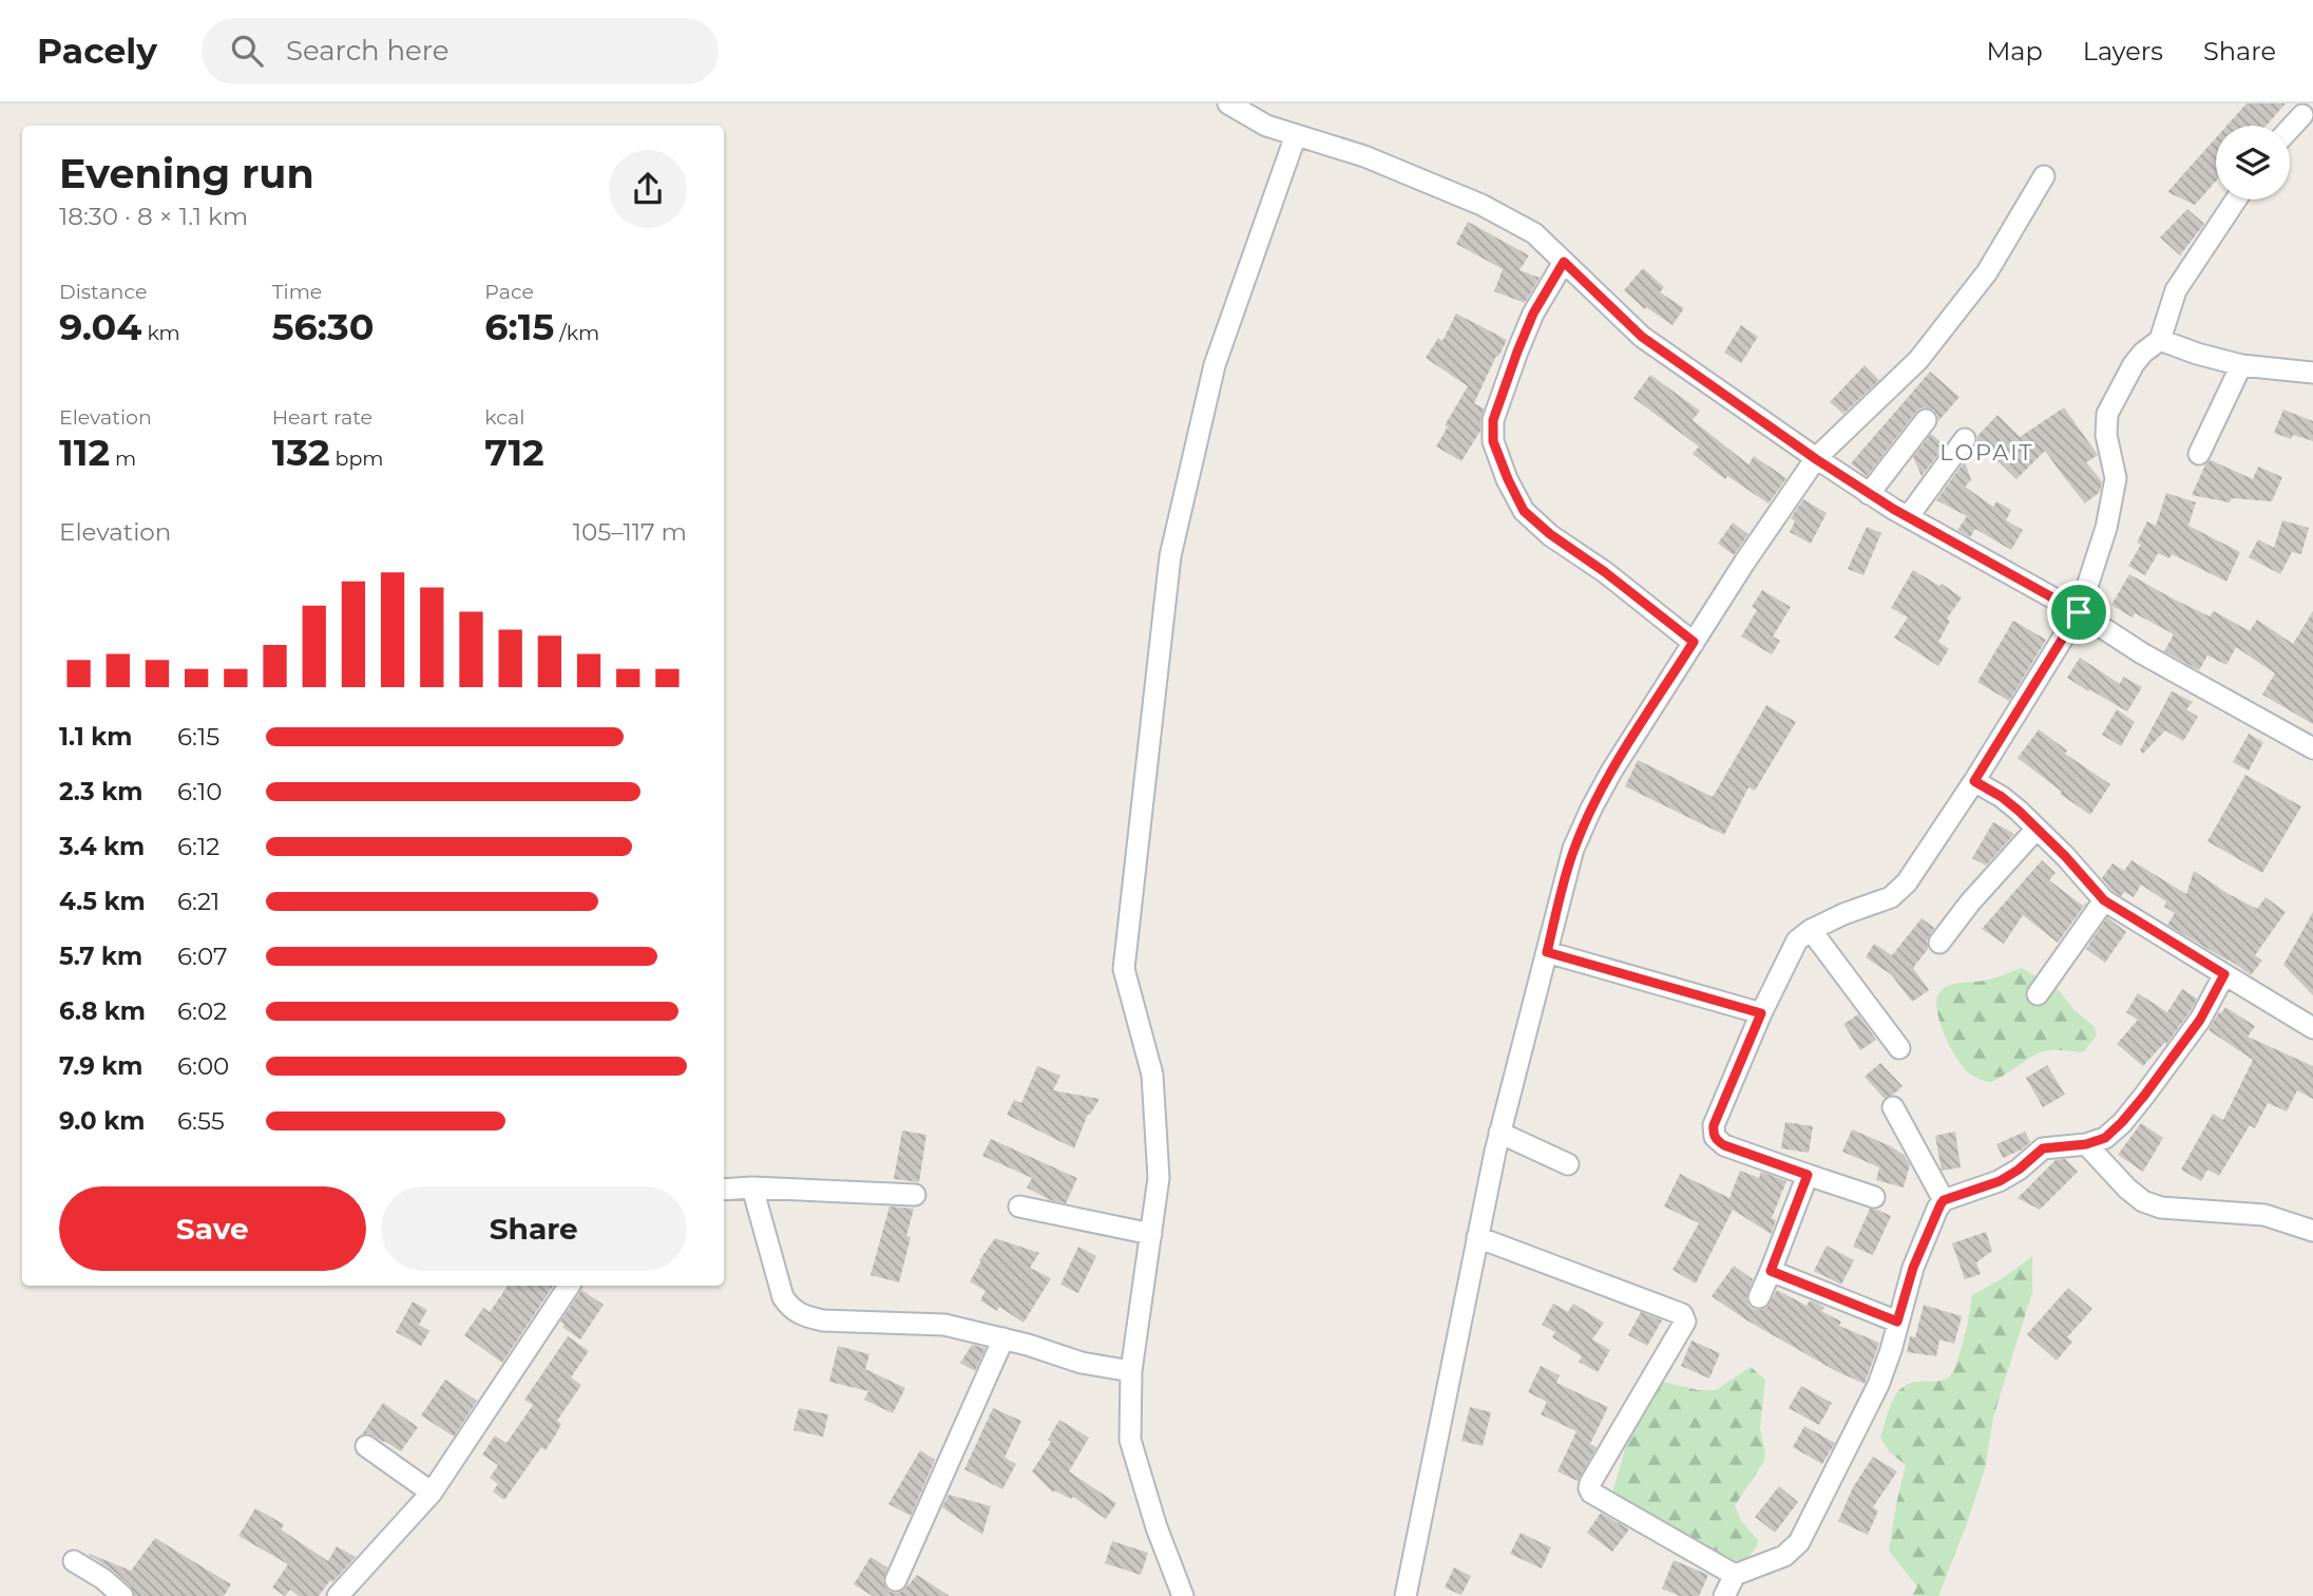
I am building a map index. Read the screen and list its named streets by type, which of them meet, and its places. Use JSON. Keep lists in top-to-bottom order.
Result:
{
  "districts": ["LOPAIT"],
  "page": {
    "header": "Pacely",
    "search": "Search here",
    "nav": ["Map", "Layers", "Share"],
    "heading": ["Evening run", "18:30 · 8 × 1.1 km"],
    "stats": [
      ["Distance", "9.04 km"],
      ["Time", "56:30"],
      ["Pace", "6:15 /km"],
      ["Elevation", "112 m"],
      ["Heart rate", "132 bpm"],
      ["kcal", "712"]
    ],
    "chart": ["Elevation", "105–117 m"],
    "list": [
      {
        "name": "1.1 km",
        "note": "6:15"
      },
      {
        "name": "2.3 km",
        "note": "6:10"
      },
      {
        "name": "3.4 km",
        "note": "6:12"
      },
      {
        "name": "4.5 km",
        "note": "6:21"
      },
      {
        "name": "5.7 km",
        "note": "6:07"
      },
      {
        "name": "6.8 km",
        "note": "6:02"
      },
      {
        "name": "7.9 km",
        "note": "6:00"
      },
      {
        "name": "9.0 km",
        "note": "6:55"
      }
    ],
    "buttons": ["Save", "Share"]
  }
}
